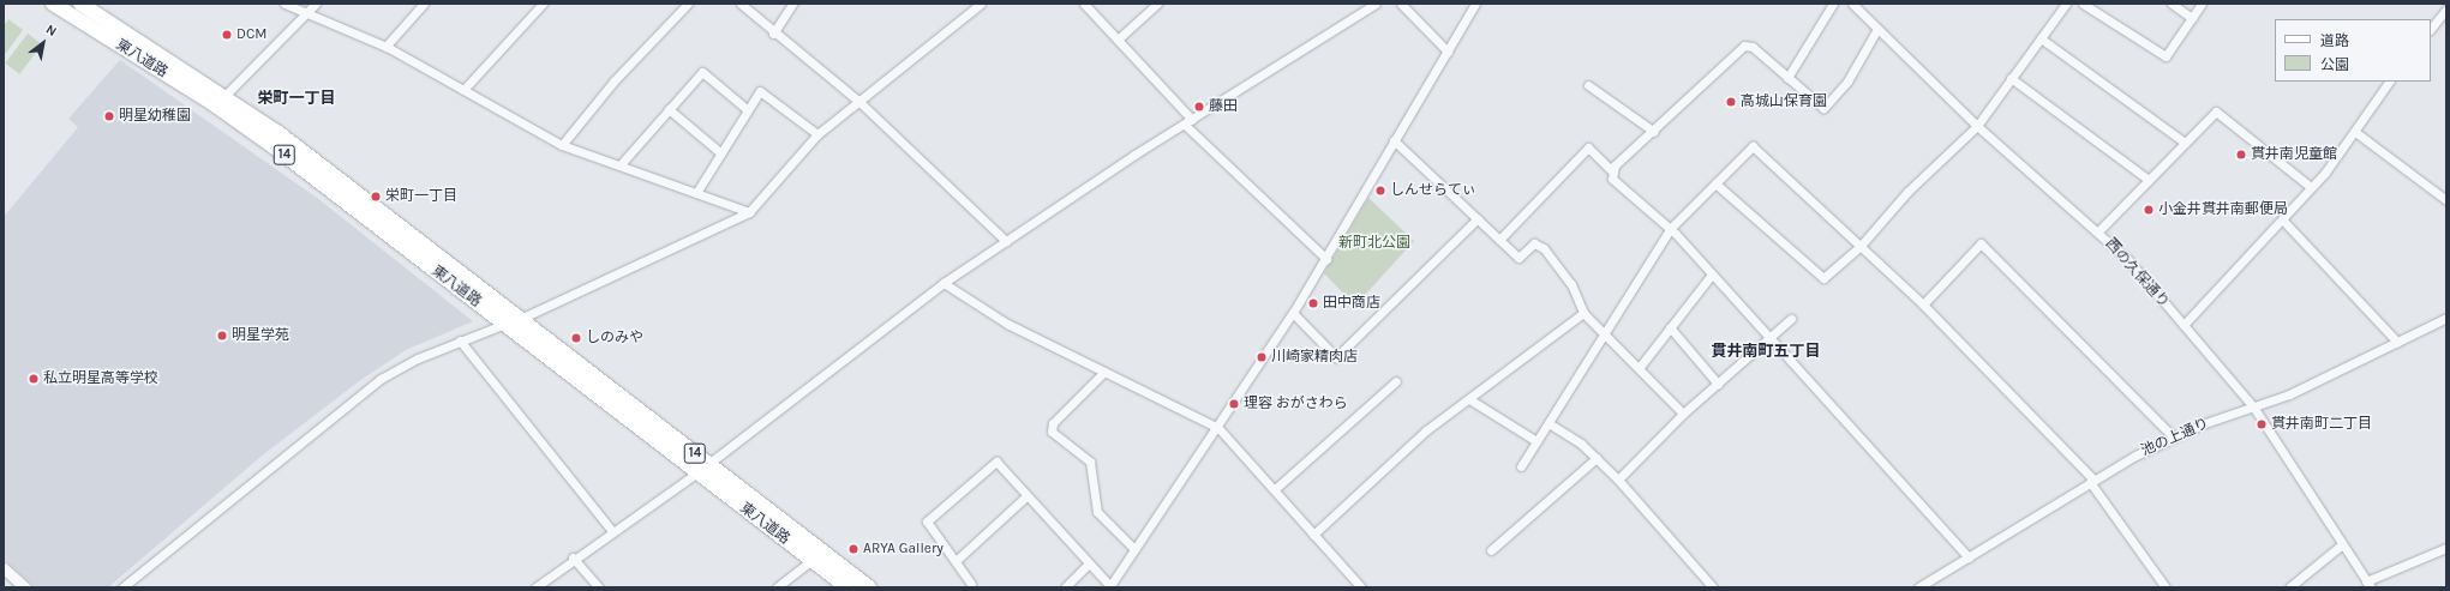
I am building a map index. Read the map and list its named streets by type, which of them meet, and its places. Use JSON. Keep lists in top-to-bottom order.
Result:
{
  "streets": {
    "main road": ["東八道路", "14"],
    "street": ["西の久保通り", "池の上通り"]
  },
  "crossings": [
    ["西の久保通り", "池の上通り"]
  ],
  "districts": ["栄町一丁目", "貫井南町五丁目"],
  "parks": ["新町北公園"],
  "places": [
    "DCM",
    "高城山保育園",
    "藤田",
    "明星幼稚園",
    "貫井南児童館",
    "しんせらてぃ",
    "栄町一丁目",
    "小金井貫井南郵便局",
    "田中商店",
    "明星学苑",
    "しのみや",
    "川崎家精肉店",
    "私立明星高等学校",
    "理容 おがさわら",
    "貫井南町二丁目",
    "ARYA Gallery"
  ],
  "legend": ["道路", "公園"],
  "north": "top right"
}
